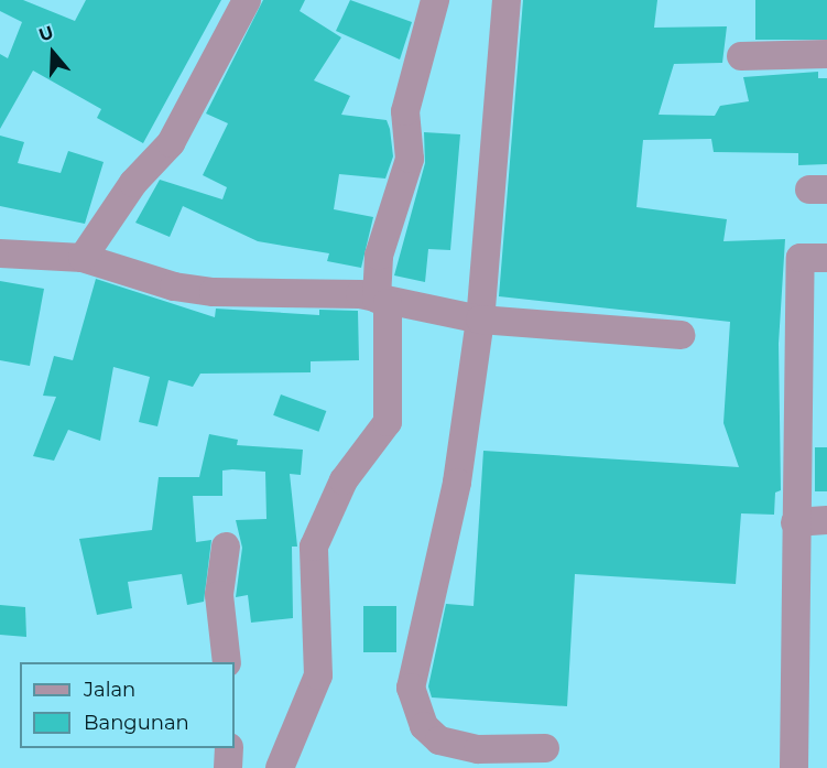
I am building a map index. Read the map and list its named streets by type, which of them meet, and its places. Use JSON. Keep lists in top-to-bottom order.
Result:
{
  "legend": ["Jalan", "Bangunan"],
  "north": "top"
}
